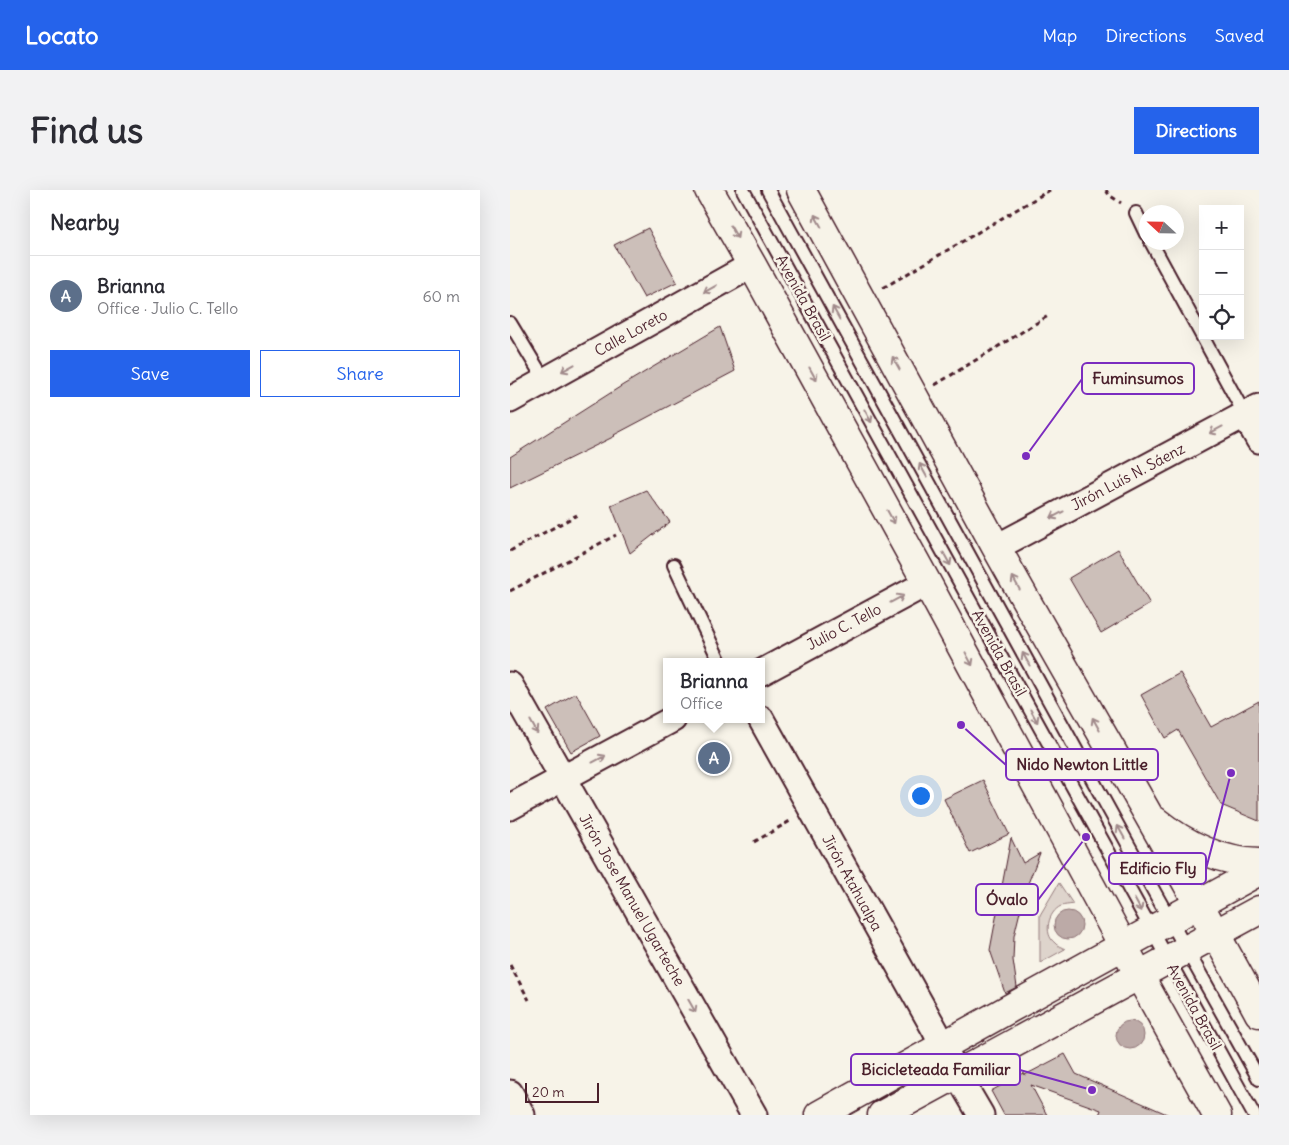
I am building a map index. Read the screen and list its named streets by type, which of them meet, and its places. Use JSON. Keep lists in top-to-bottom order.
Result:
{
  "streets": {
    "main road": ["Avenida Brasil"],
    "street": [
      "Calle Loreto",
      "Jirón Luís N. Sáenz",
      "Julio C. Tello",
      "Jirón Atahualpa",
      "Jirón Jose Manuel Ugarteche"
    ]
  },
  "crossings": [
    ["Avenida Brasil", "Calle Loreto"],
    ["Avenida Brasil", "Julio C. Tello"]
  ],
  "one_way": [
    "Calle Loreto",
    "Jirón Luís N. Sáenz",
    "Julio C. Tello",
    "Jirón Jose Manuel Ugarteche"
  ],
  "places": [
    "Fuminsumos",
    "Nido Newton Little",
    "Edificio Fly",
    "Óvalo",
    "Bicicleteada Familiar"
  ],
  "scale_bar": "20 m",
  "north": "left",
  "page": {
    "header": "Locato",
    "nav": ["Map", "Directions", "Saved"],
    "buttons": [
      "Directions",
      ["Save", "Share"]
    ],
    "title": "Find us",
    "heading": "Nearby",
    "map_buttons": ["+", "−"],
    "list": [
      {
        "mark": "A",
        "name": "Brianna",
        "note": "Office · Julio C. Tello",
        "value": "60 m"
      }
    ],
    "popup": ["Brianna", "Office"],
    "pins": "A",
    "scale": "20 m"
  }
}
